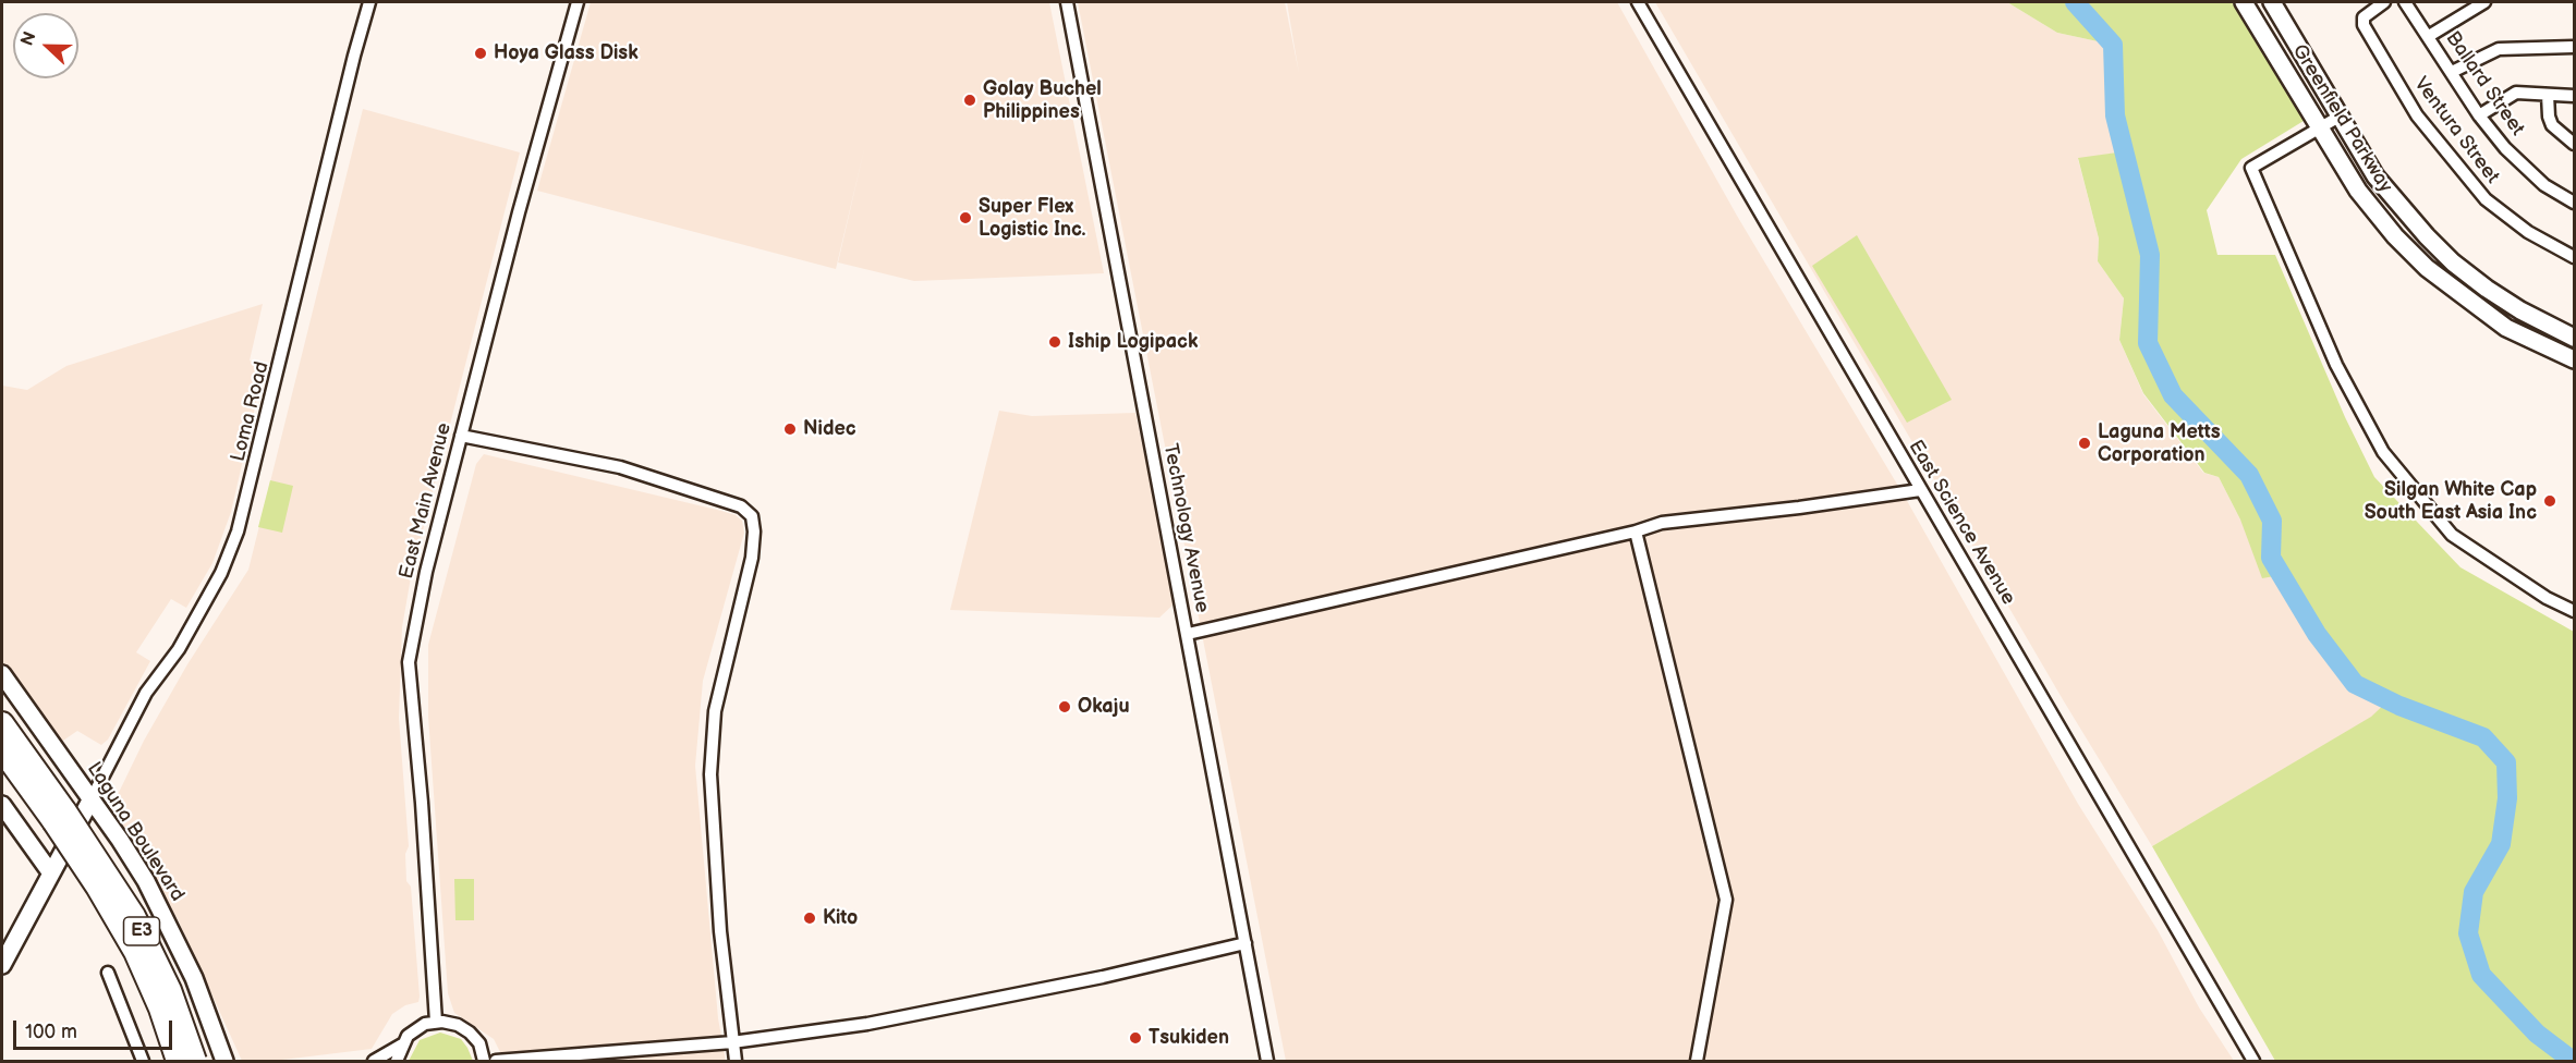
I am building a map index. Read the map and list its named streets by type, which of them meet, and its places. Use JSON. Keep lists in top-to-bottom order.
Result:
{
  "streets": {
    "highway": ["E3"],
    "main road": ["Greenfield Parkway", "Laguna Boulevard"],
    "street": [
      "Ballard Street",
      "Ventura Street",
      "Loma Road",
      "East Main Avenue",
      "East Science Avenue",
      "Technology Avenue"
    ]
  },
  "crossings": [
    ["Loma Road", "Laguna Boulevard"]
  ],
  "places": [
    "Hoya Glass Disk",
    "Golay Buchel Philippines",
    "Super Flex Logistic Inc.",
    "Iship Logipack",
    "Nidec",
    "Laguna Metts Corporation",
    "Silgan White Cap South East Asia Inc",
    "Okaju",
    "Kito",
    "Tsukiden"
  ],
  "scale_bar": "100 m",
  "north": "left"
}
